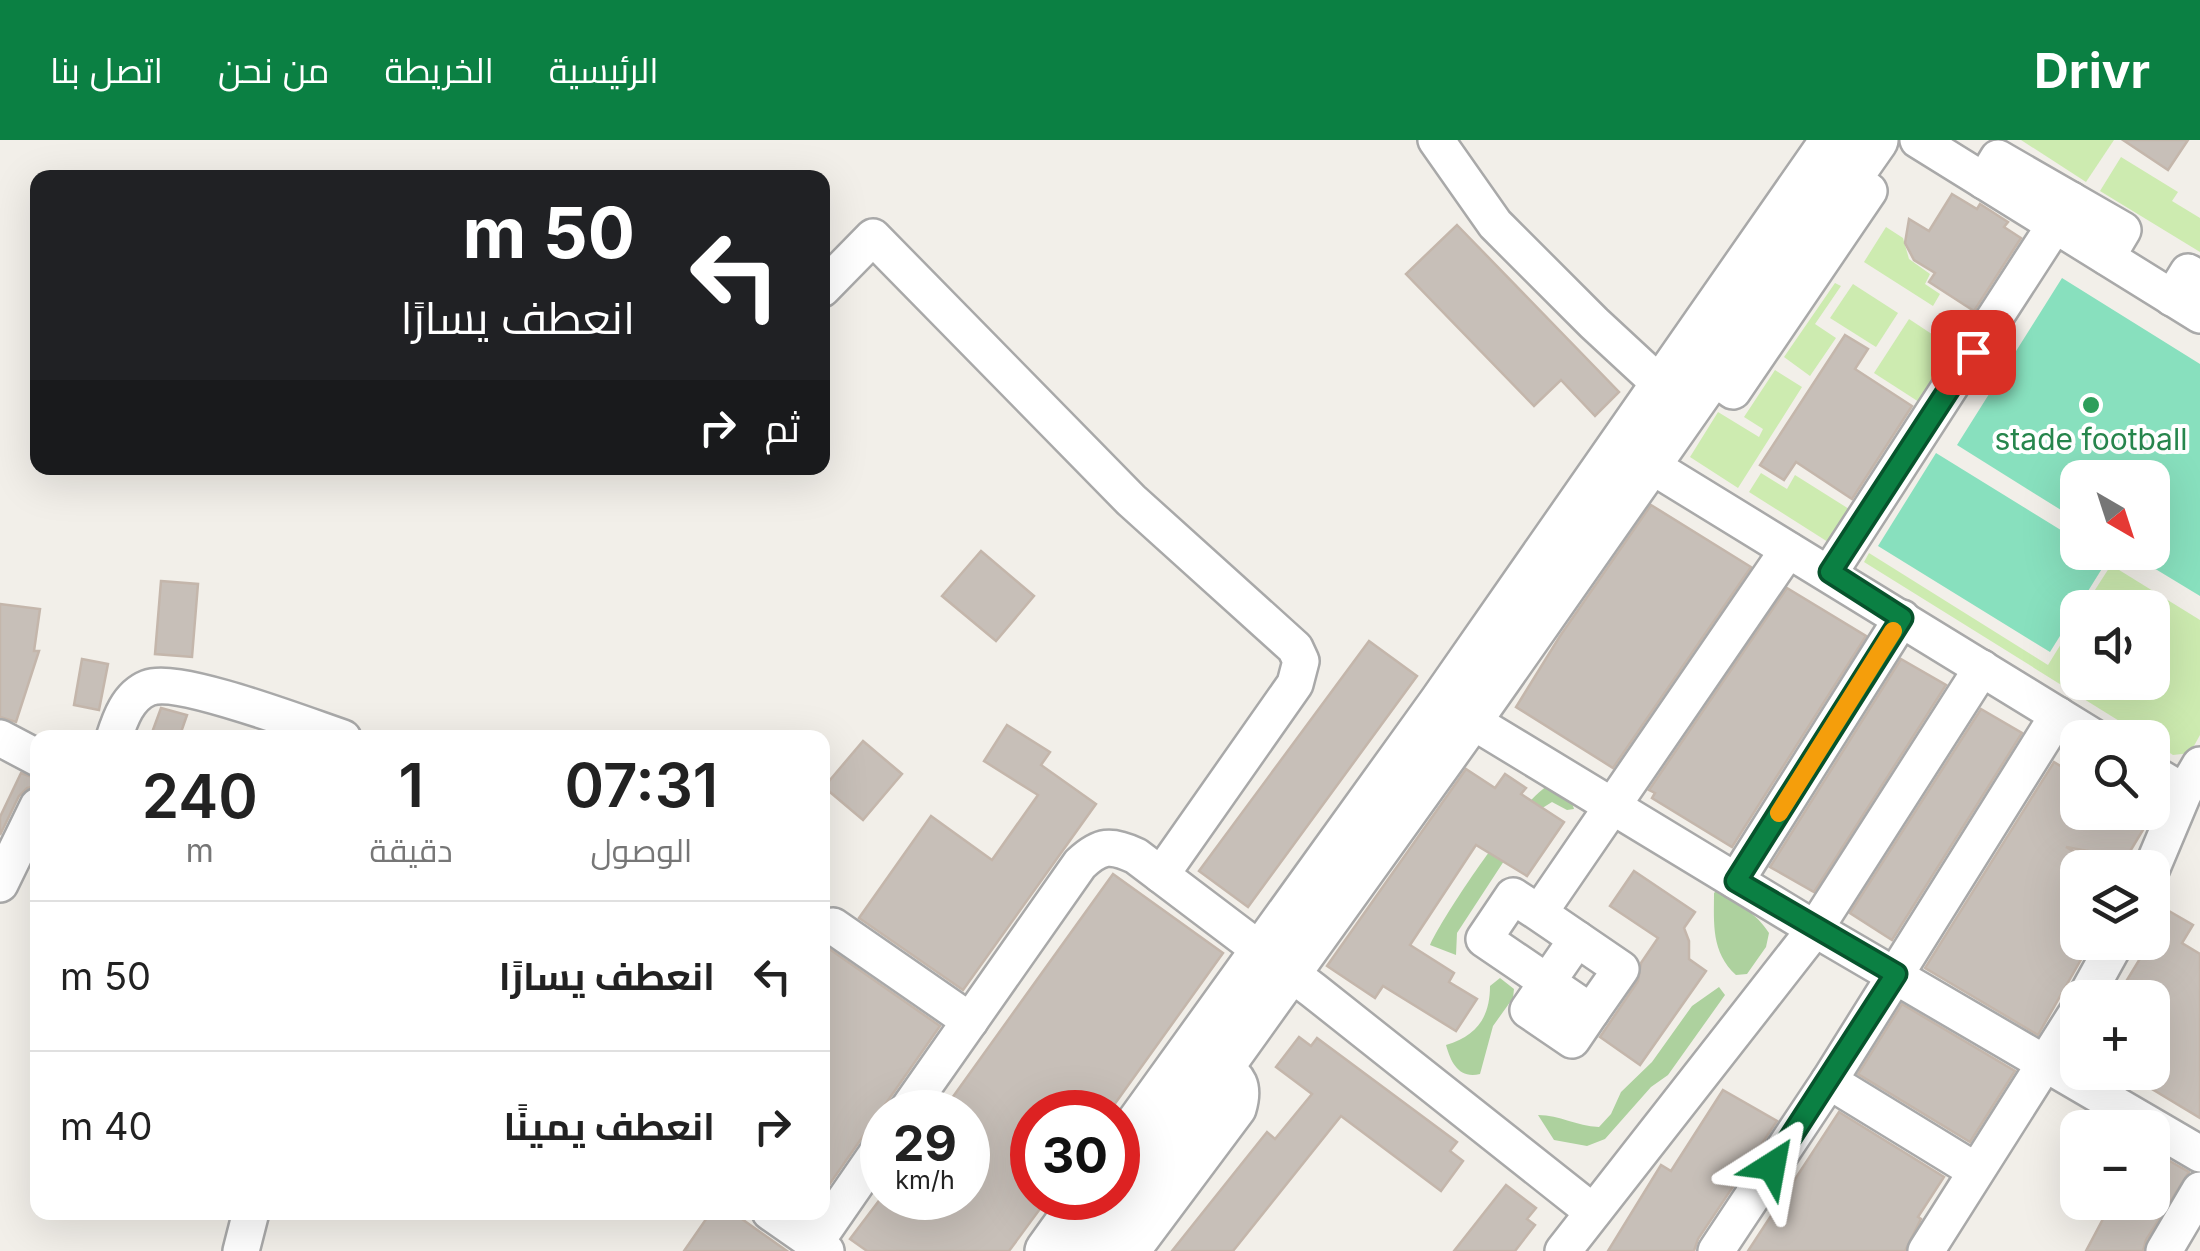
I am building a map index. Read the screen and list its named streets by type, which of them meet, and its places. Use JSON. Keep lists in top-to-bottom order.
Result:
{
  "places": ["stade football"],
  "north": "bottom right",
  "page": {
    "header": "Drivr",
    "nav": [
      "الرئيسية",
      "الخريطة",
      "من نحن",
      "اتصل بنا"
    ],
    "turn": ["50 m", "انعطف يسارًا"],
    "then": "ثم",
    "map_buttons": ["+", "−"],
    "eta": [
      "07:31",
      "الوصول",
      "1",
      "دقيقة",
      "240",
      "m"
    ],
    "list": [
      {
        "name": "انعطف يسارًا",
        "value": "50 m"
      },
      {
        "name": "انعطف يمينًا",
        "value": "40 m"
      }
    ],
    "speed": "29 km/h",
    "limit": "30"
  }
}
